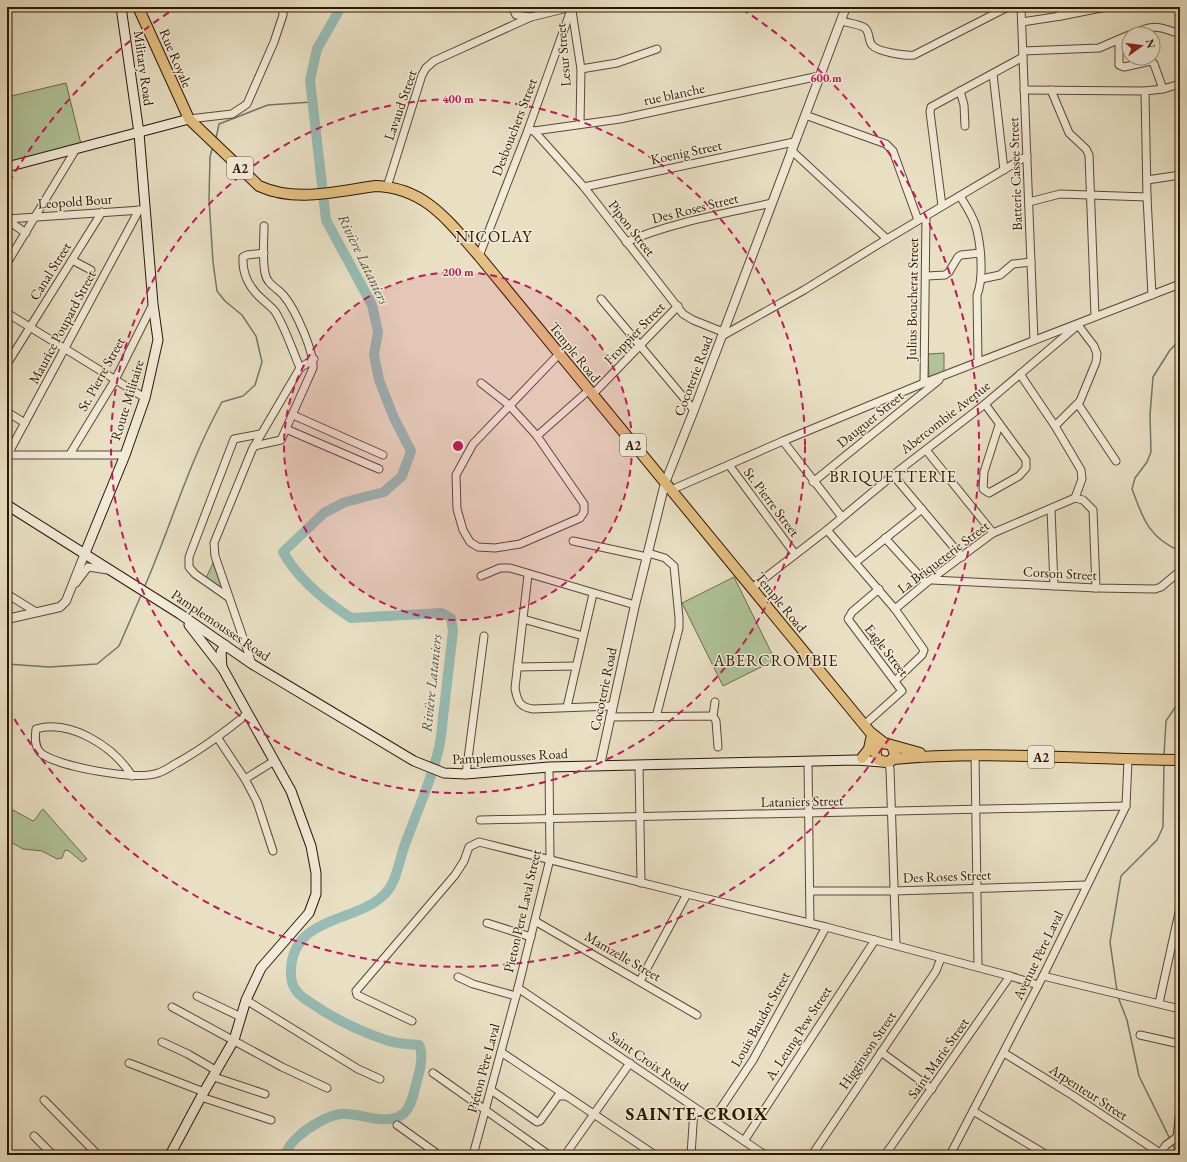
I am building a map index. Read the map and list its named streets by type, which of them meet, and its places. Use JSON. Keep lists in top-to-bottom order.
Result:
{
  "streets": {
    "main road": [
      "Rue Royale",
      "Military Road",
      "A2",
      "Temple Road",
      "Route Militaire",
      "Pamplemousses Road"
    ],
    "street": [
      "Lesur Street",
      "rue blanche",
      "Lavaud Street",
      "Desbouchers Street",
      "Koenig Street",
      "Batterie Cassee Street",
      "Leopold Bour",
      "Des Roses Street",
      "Pipon Street",
      "Canal Street",
      "Julius Boucherat Street",
      "Maurice Poupard Street",
      "Froppier Street",
      "St. Pierre Street",
      "Cocoterie Road",
      "Abercombie Avenue",
      "Dauguer Street",
      "La Briqueterie Street",
      "Corson Street",
      "Eagle Street",
      "Lataniers Street",
      "Pieton Pere Laval Street",
      "Avenue Père Laval",
      "Mamzelle Street",
      "Louis Baudot Street",
      "A. Leung Pew Street",
      "Higginson Street",
      "Saint Marie Street",
      "Saint Croix Road",
      "Piéton Père Laval",
      "Arpenteur Street"
    ]
  },
  "crossings": [
    ["Lesur Street", "rue blanche"],
    ["Lesur Street", "Lavaud Street"],
    ["Lesur Street", "Desbouchers Street"],
    ["Rue Royale", "Temple Road"],
    ["Military Road", "Route Militaire"],
    ["rue blanche", "Desbouchers Street"],
    ["rue blanche", "Pipon Street"],
    ["rue blanche", "Cocoterie Road"],
    ["Lavaud Street", "Desbouchers Street"],
    ["Lavaud Street", "Temple Road"],
    ["Desbouchers Street", "Pipon Street"],
    ["Desbouchers Street", "Temple Road"],
    ["Koenig Street", "Pipon Street"],
    ["Koenig Street", "Cocoterie Road"],
    ["A2", "Temple Road"],
    ["A2", "Pamplemousses Road"],
    ["A2", "Avenue Père Laval"],
    ["Leopold Bour", "Canal Street"],
    ["Leopold Bour", "Maurice Poupard Street"],
    ["Leopold Bour", "Route Militaire"],
    ["Des Roses Street", "Pipon Street"],
    ["Des Roses Street", "Cocoterie Road"],
    ["Des Roses Street", "Avenue Père Laval"],
    ["Pipon Street", "Froppier Street"],
    ["Pipon Street", "Cocoterie Road"],
    ["Maurice Poupard Street", "Route Militaire"],
    ["Froppier Street", "Temple Road"],
    ["Temple Road", "Cocoterie Road"],
    ["Temple Road", "Abercombie Avenue"],
    ["Temple Road", "Pamplemousses Road"],
    ["Temple Road", "Eagle Street"],
    ["St. Pierre Street", "Route Militaire"],
    ["St. Pierre Street", "Abercombie Avenue"],
    ["Cocoterie Road", "Pamplemousses Road"],
    ["Route Militaire", "Pamplemousses Road"],
    ["La Briqueterie Street", "Corson Street"],
    ["Pamplemousses Road", "Pieton Pere Laval Street"],
    ["Lataniers Street", "Pieton Pere Laval Street"],
    ["Lataniers Street", "Avenue Père Laval"],
    ["Pieton Pere Laval Street", "Mamzelle Street"],
    ["Pieton Pere Laval Street", "Saint Croix Road"],
    ["Pieton Pere Laval Street", "Piéton Père Laval"],
    ["Avenue Père Laval", "Arpenteur Street"],
    ["Louis Baudot Street", "Saint Croix Road"],
    ["A. Leung Pew Street", "Saint Croix Road"],
    ["Saint Croix Road", "Piéton Père Laval"]
  ],
  "districts": [
    "NICOLAY",
    "BRIQUETTERIE",
    "ABERCROMBIE",
    "SAINTE-CROIX"
  ],
  "water": ["Rivière Lataniers"],
  "north": "right",
  "rings": ["600 m", "400 m", "200 m"]
}
